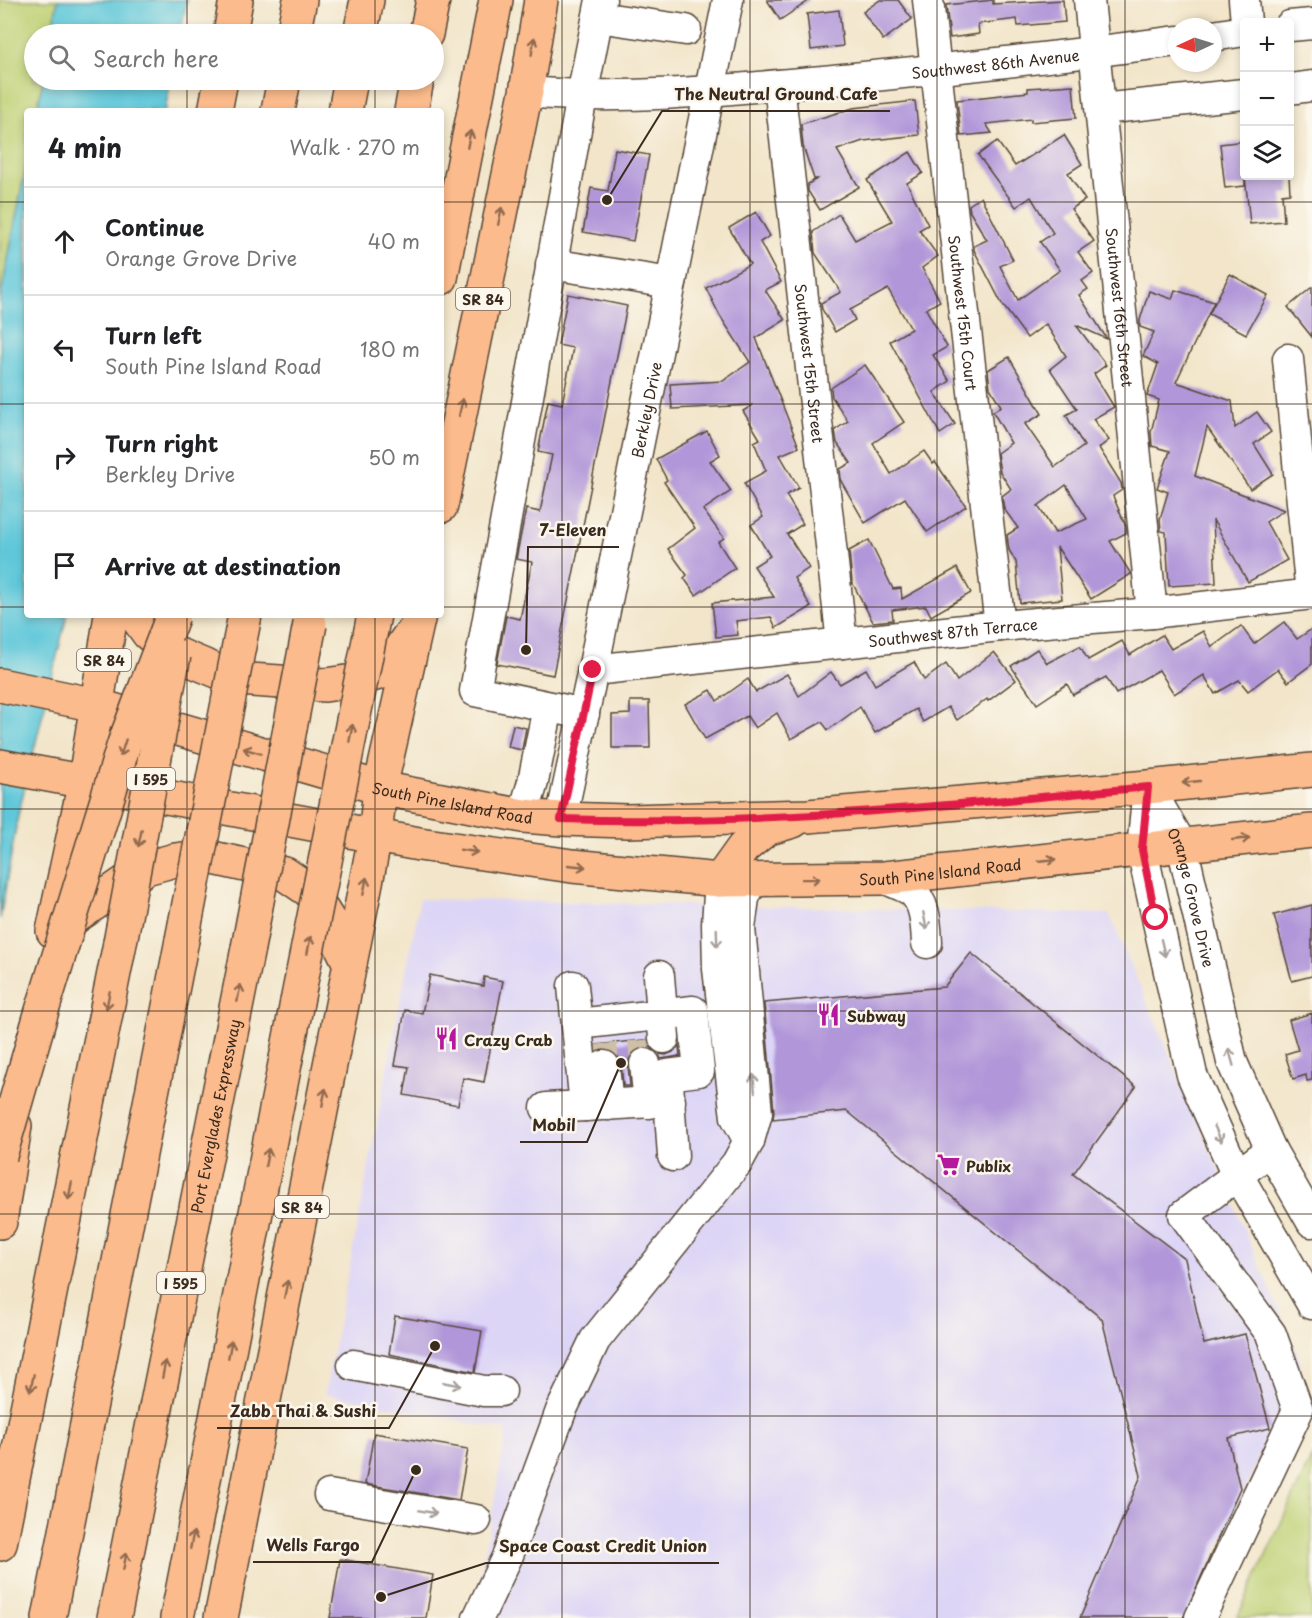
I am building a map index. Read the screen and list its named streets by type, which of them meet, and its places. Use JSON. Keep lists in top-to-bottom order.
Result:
{
  "streets": {
    "main road": [
      "SR 84",
      "I 595",
      "South Pine Island Road",
      "Port Everglades Expressway"
    ],
    "street": [
      "Southwest 86th Avenue",
      "Southwest 16th Street",
      "Southwest 15th Court",
      "Southwest 15th Street",
      "Berkley Drive",
      "Southwest 87th Terrace",
      "Orange Grove Drive"
    ]
  },
  "crossings": [
    ["Southwest 86th Avenue", "SR 84"],
    ["Southwest 86th Avenue", "Southwest 16th Street"],
    ["Southwest 86th Avenue", "Southwest 15th Court"],
    ["Southwest 86th Avenue", "Southwest 15th Street"],
    ["Southwest 86th Avenue", "Berkley Drive"],
    ["SR 84", "South Pine Island Road"],
    ["Southwest 16th Street", "Southwest 87th Terrace"],
    ["Southwest 15th Court", "Southwest 87th Terrace"],
    ["Southwest 15th Street", "Southwest 87th Terrace"],
    ["Berkley Drive", "Southwest 87th Terrace"],
    ["Berkley Drive", "South Pine Island Road"],
    ["South Pine Island Road", "Orange Grove Drive"]
  ],
  "places": {
    "other": [
      "The Neutral Ground Cafe",
      "7-Eleven",
      "Mobil",
      "Zabb Thai & Sushi",
      "Wells Fargo",
      "Space Coast Credit Union"
    ],
    "restaurant": ["Subway", "Crazy Crab"],
    "supermarket": ["Publix"]
  },
  "north": "left",
  "page": {
    "map_buttons": ["+", "−"],
    "search": "Search here",
    "heading": ["4 min", "Walk · 270 m"],
    "list": [
      ["Continue", "Orange Grove Drive", "40 m"],
      ["Turn left", "South Pine Island Road", "180 m"],
      ["Turn right", "Berkley Drive", "50 m"],
      "Arrive at destination"
    ]
  }
}
